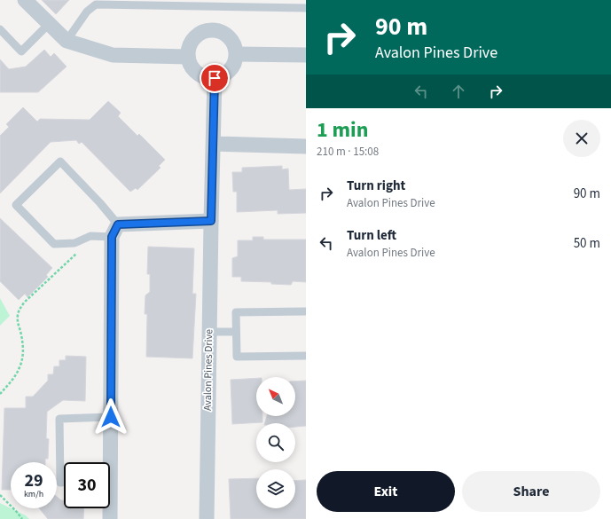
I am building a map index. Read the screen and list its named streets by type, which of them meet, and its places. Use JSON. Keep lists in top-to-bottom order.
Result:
{
  "streets": {
    "street": ["Avalon Pines Drive"]
  },
  "north": "top left",
  "page": {
    "turn": ["90 m", "Avalon Pines Drive"],
    "heading": ["1 min", "210 m · 15:08"],
    "list": [
      {
        "name": "Turn right",
        "note": "Avalon Pines Drive",
        "value": "90 m"
      },
      {
        "name": "Turn left",
        "note": "Avalon Pines Drive",
        "value": "50 m"
      }
    ],
    "speed": "29 km/h",
    "limit": "30",
    "buttons": ["Exit", "Share"]
  }
}
